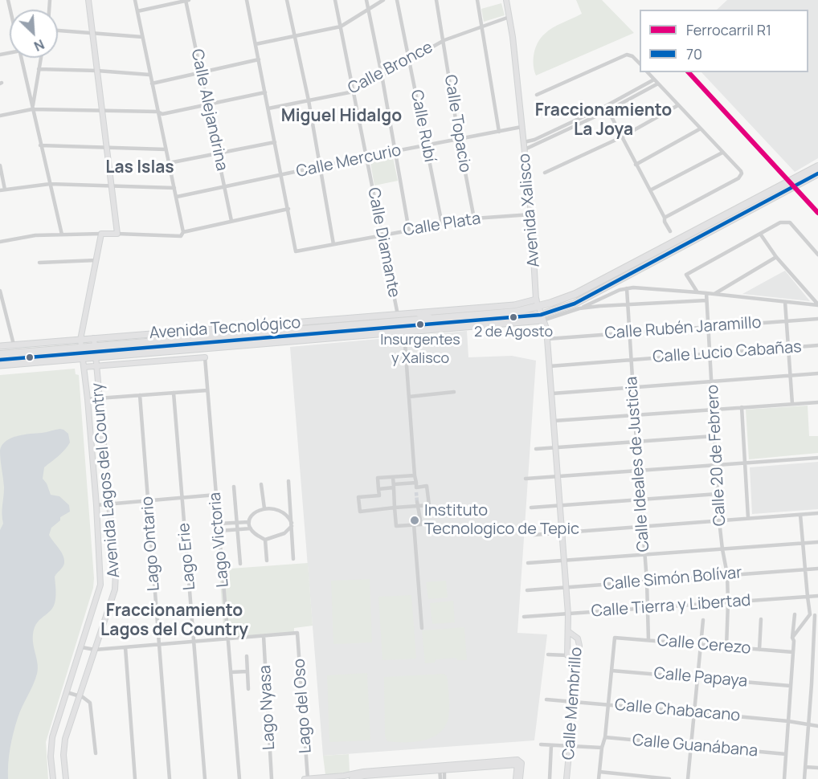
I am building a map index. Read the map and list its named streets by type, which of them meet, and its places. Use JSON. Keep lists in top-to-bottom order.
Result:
{
  "streets": {
    "highway": ["Avenida Tecnológico"],
    "street": [
      "Calle Bronce",
      "Calle Alejandrina",
      "Calle Topacio",
      "Calle Rubí",
      "Calle Mercurio",
      "Avenida Xalisco",
      "Calle Plata",
      "Calle Diamante",
      "Calle Rubén Jaramillo",
      "Calle Lucio Cabañas",
      "Calle 20 de Febrero",
      "Calle Ideales de Justicia",
      "Avenida Lagos del Country",
      "Lago Victoria",
      "Lago Ontario",
      "Lago Erie",
      "Calle Simón Bolívar",
      "Calle Tierra y Libertad",
      "Calle Cerezo",
      "Calle Papaya",
      "Calle Membrillo",
      "Lago del Oso",
      "Lago Nyasa",
      "Calle Chabacano",
      "Calle Guanábana"
    ]
  },
  "crossings": [
    ["Calle Bronce", "Calle Topacio"],
    ["Calle Bronce", "Calle Rubí"],
    ["Calle Bronce", "Avenida Xalisco"],
    ["Calle Bronce", "Calle Diamante"],
    ["Calle Alejandrina", "Calle Mercurio"],
    ["Calle Topacio", "Calle Mercurio"],
    ["Calle Topacio", "Calle Plata"],
    ["Calle Rubí", "Calle Mercurio"],
    ["Calle Rubí", "Calle Plata"],
    ["Calle Mercurio", "Avenida Xalisco"],
    ["Calle Mercurio", "Calle Diamante"],
    ["Avenida Xalisco", "Calle Plata"],
    ["Avenida Xalisco", "Avenida Tecnológico"],
    ["Avenida Xalisco", "Calle Rubén Jaramillo"],
    ["Avenida Xalisco", "Calle Lucio Cabañas"],
    ["Avenida Xalisco", "Calle Simón Bolívar"],
    ["Avenida Xalisco", "Calle Tierra y Libertad"],
    ["Avenida Xalisco", "Calle Membrillo"],
    ["Calle Plata", "Calle Diamante"],
    ["Calle Diamante", "Avenida Tecnológico"],
    ["Avenida Tecnológico", "Avenida Lagos del Country"],
    ["Avenida Tecnológico", "Lago Victoria"],
    ["Calle Rubén Jaramillo", "Calle 20 de Febrero"],
    ["Calle Rubén Jaramillo", "Calle Ideales de Justicia"],
    ["Calle Lucio Cabañas", "Calle 20 de Febrero"],
    ["Calle Lucio Cabañas", "Calle Ideales de Justicia"],
    ["Calle 20 de Febrero", "Calle Simón Bolívar"],
    ["Calle 20 de Febrero", "Calle Tierra y Libertad"],
    ["Calle 20 de Febrero", "Calle Cerezo"],
    ["Calle Ideales de Justicia", "Calle Simón Bolívar"],
    ["Calle Ideales de Justicia", "Calle Tierra y Libertad"],
    ["Calle Ideales de Justicia", "Calle Cerezo"],
    ["Calle Cerezo", "Calle Papaya"],
    ["Calle Membrillo", "Calle Chabacano"],
    ["Lago del Oso", "Lago Nyasa"]
  ],
  "districts": [
    "Fraccionamiento La Joya",
    "Miguel Hidalgo",
    "Las Islas",
    "Fraccionamiento Lagos del Country"
  ],
  "places": ["2 de Agosto", "Insurgentes y Xalisco", "Instituto Tecnologico de Tepic"],
  "lines": ["rail line R1", "transit line 70"],
  "legend": ["Ferrocarril R1", "70"],
  "north": "bottom right"
}
